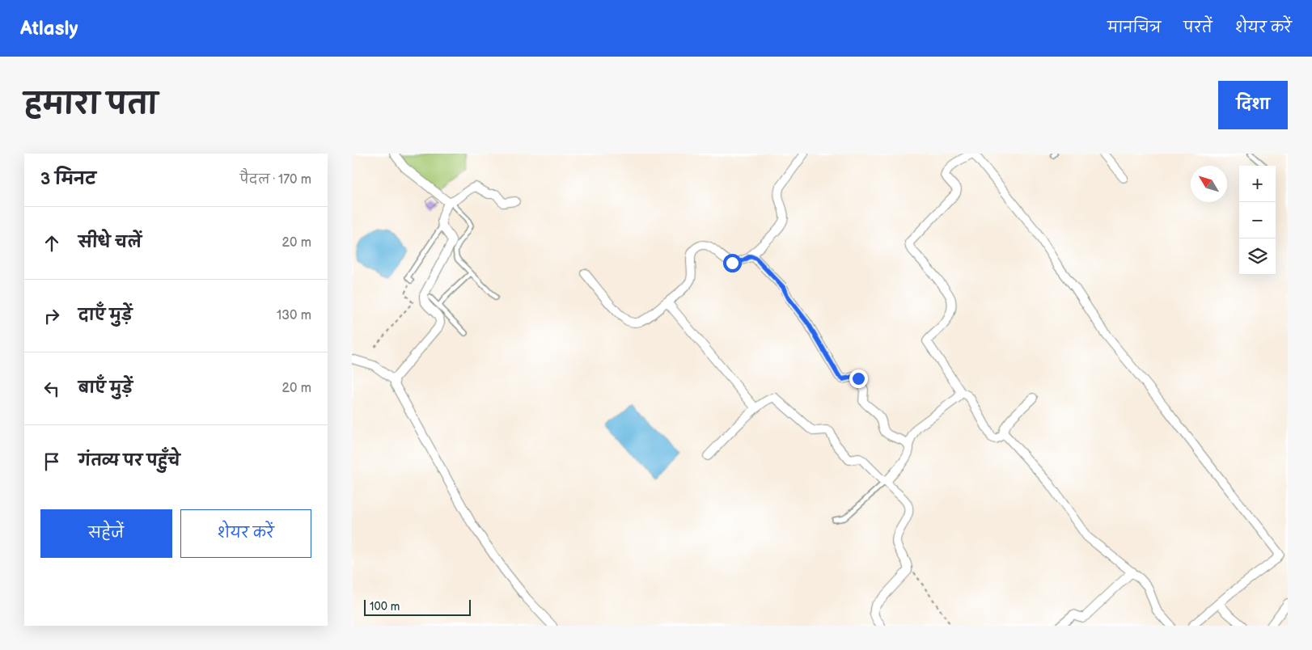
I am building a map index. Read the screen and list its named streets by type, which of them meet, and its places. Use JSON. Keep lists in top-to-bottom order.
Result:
{
  "scale_bar": "100 m",
  "north": "top left",
  "page": {
    "header": "Atlasly",
    "nav": ["मानचित्र", "परतें", "शेयर करें"],
    "title": "हमारा पता",
    "buttons": [
      "दिशा",
      ["सहेजें", "शेयर करें"]
    ],
    "heading": ["3 मिनट", "पैदल · 170 m"],
    "map_buttons": ["+", "−"],
    "list": [
      ["सीधे चलें", "20 m"],
      ["दाएँ मुड़ें", "130 m"],
      ["बाएँ मुड़ें", "20 m"],
      "गंतव्य पर पहुँचे"
    ],
    "scale": "100 m"
  }
}
